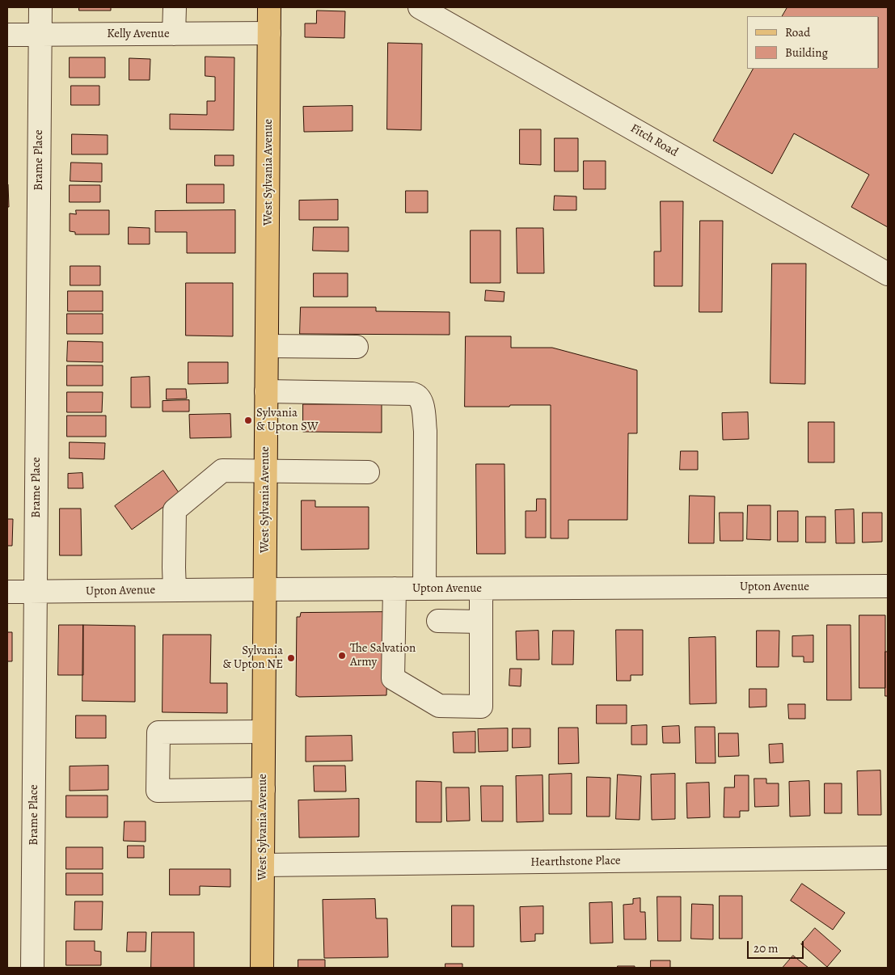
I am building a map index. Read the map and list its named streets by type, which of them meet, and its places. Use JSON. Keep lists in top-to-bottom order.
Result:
{
  "streets": {
    "main road": ["West Sylvania Avenue"],
    "street": [
      "Kelly Avenue",
      "Fitch Road",
      "Brame Place",
      "Upton Avenue",
      "Hearthstone Place"
    ]
  },
  "crossings": [
    ["Kelly Avenue", "Brame Place"],
    ["Kelly Avenue", "West Sylvania Avenue"],
    ["Brame Place", "Upton Avenue"],
    ["West Sylvania Avenue", "Upton Avenue"],
    ["West Sylvania Avenue", "Hearthstone Place"]
  ],
  "places": ["Sylvania & Upton SW", "The Salvation Army", "Sylvania & Upton NE"],
  "legend": ["Road", "Building"],
  "scale_bar": "20 m"
}
